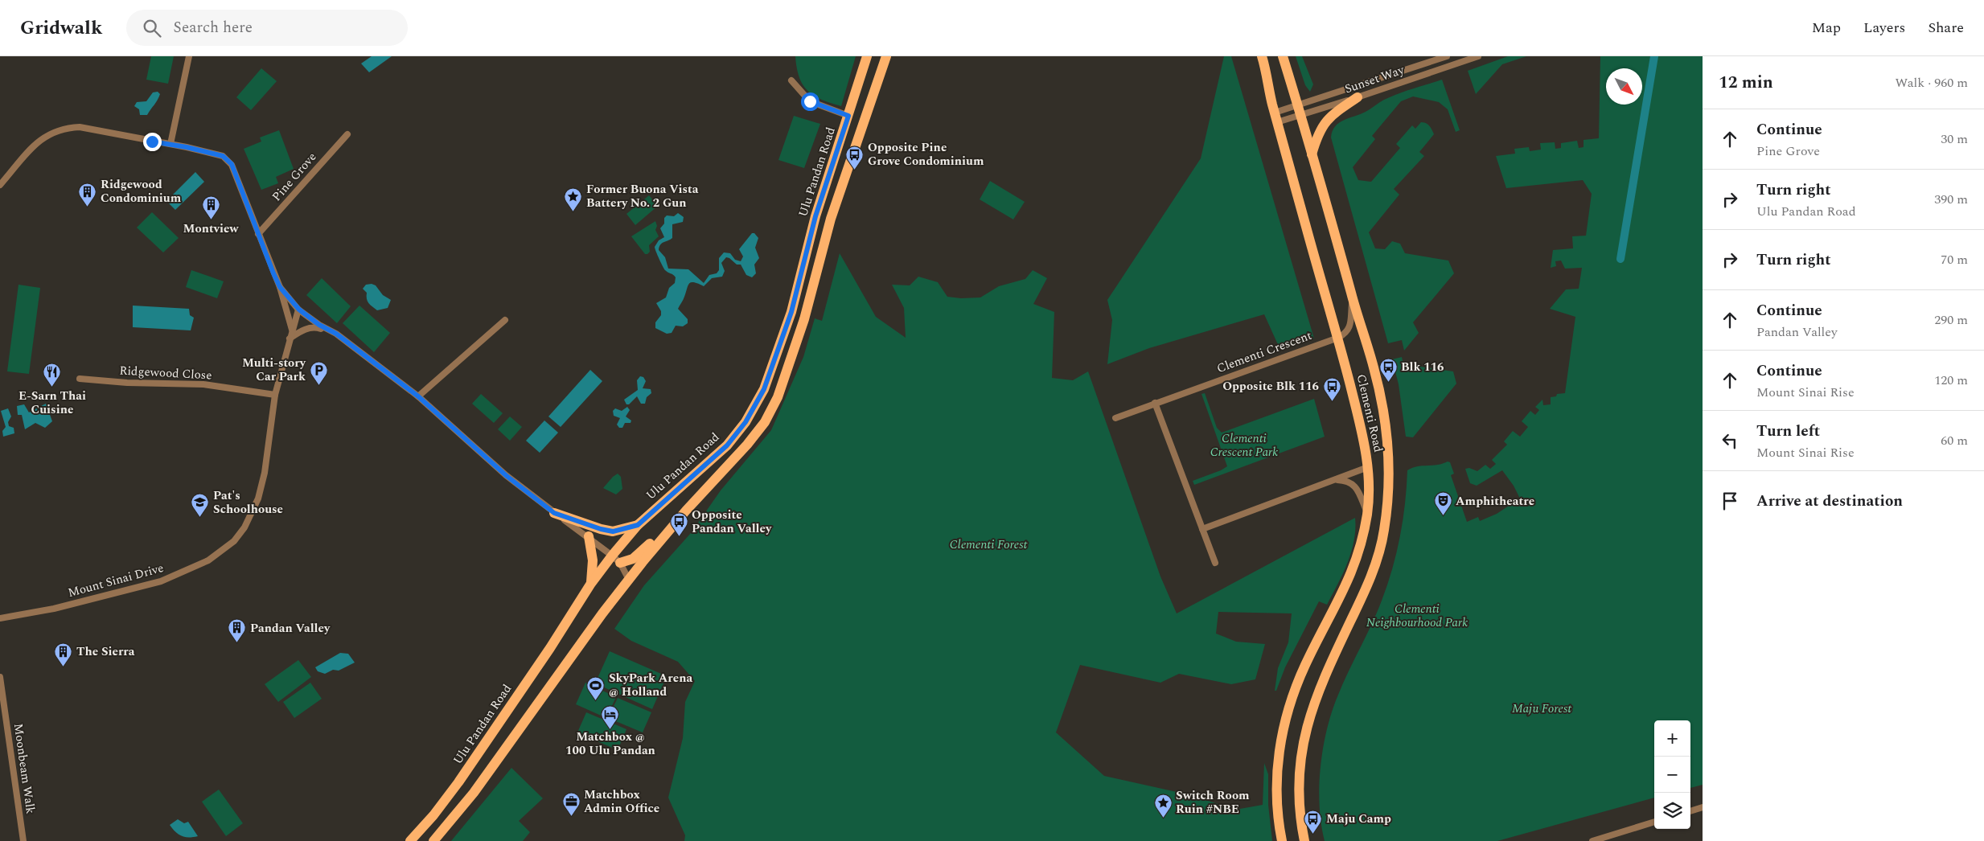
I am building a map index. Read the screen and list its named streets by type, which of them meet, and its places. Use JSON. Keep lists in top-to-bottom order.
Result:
{
  "streets": {
    "main road": ["Ulu Pandan Road", "Clementi Road"],
    "street": [
      "Sunset Way",
      "Pine Grove",
      "Clementi Crescent",
      "Ridgewood Close",
      "Mount Sinai Drive",
      "Moonbeam Walk"
    ]
  },
  "crossings": [
    ["Sunset Way", "Clementi Road"],
    ["Clementi Crescent", "Clementi Road"],
    ["Ridgewood Close", "Mount Sinai Drive"]
  ],
  "parks": [
    "Clementi Crescent Park",
    "Clementi Forest",
    "Clementi Neighbourhood Park",
    "Maju Forest"
  ],
  "places": {
    "bus stop": [
      "Opposite Pine Grove Condominium",
      "Blk 116",
      "Opposite Blk 116",
      "Opposite Pandan Valley",
      "Maju Camp"
    ],
    "building": [
      "Ridgewood Condominium",
      "Montview",
      "Pandan Valley",
      "The Sierra"
    ],
    "place": ["Former Buona Vista Battery No. 2 Gun", "Switch Room Ruin #NBE"],
    "parking": ["Multi-story Car Park"],
    "restaurant": ["E-Sarn Thai Cuisine"],
    "theatre": ["Amphitheatre"],
    "school or university": ["Pat's Schoolhouse"],
    "sports": ["SkyPark Arena @ Holland"],
    "hotel": ["Matchbox @ 100 Ulu Pandan"],
    "office": ["Matchbox Admin Office"]
  },
  "north": "bottom right",
  "page": {
    "header": "Gridwalk",
    "search": "Search here",
    "nav": ["Map", "Layers", "Share"],
    "heading": ["12 min", "Walk · 960 m"],
    "list": [
      ["Continue", "Pine Grove", "30 m"],
      ["Turn right", "Ulu Pandan Road", "390 m"],
      ["Turn right", "70 m"],
      ["Continue", "Pandan Valley", "290 m"],
      ["Continue", "Mount Sinai Rise", "120 m"],
      ["Turn left", "Mount Sinai Rise", "60 m"],
      "Arrive at destination"
    ],
    "map_buttons": ["+", "−"]
  }
}
